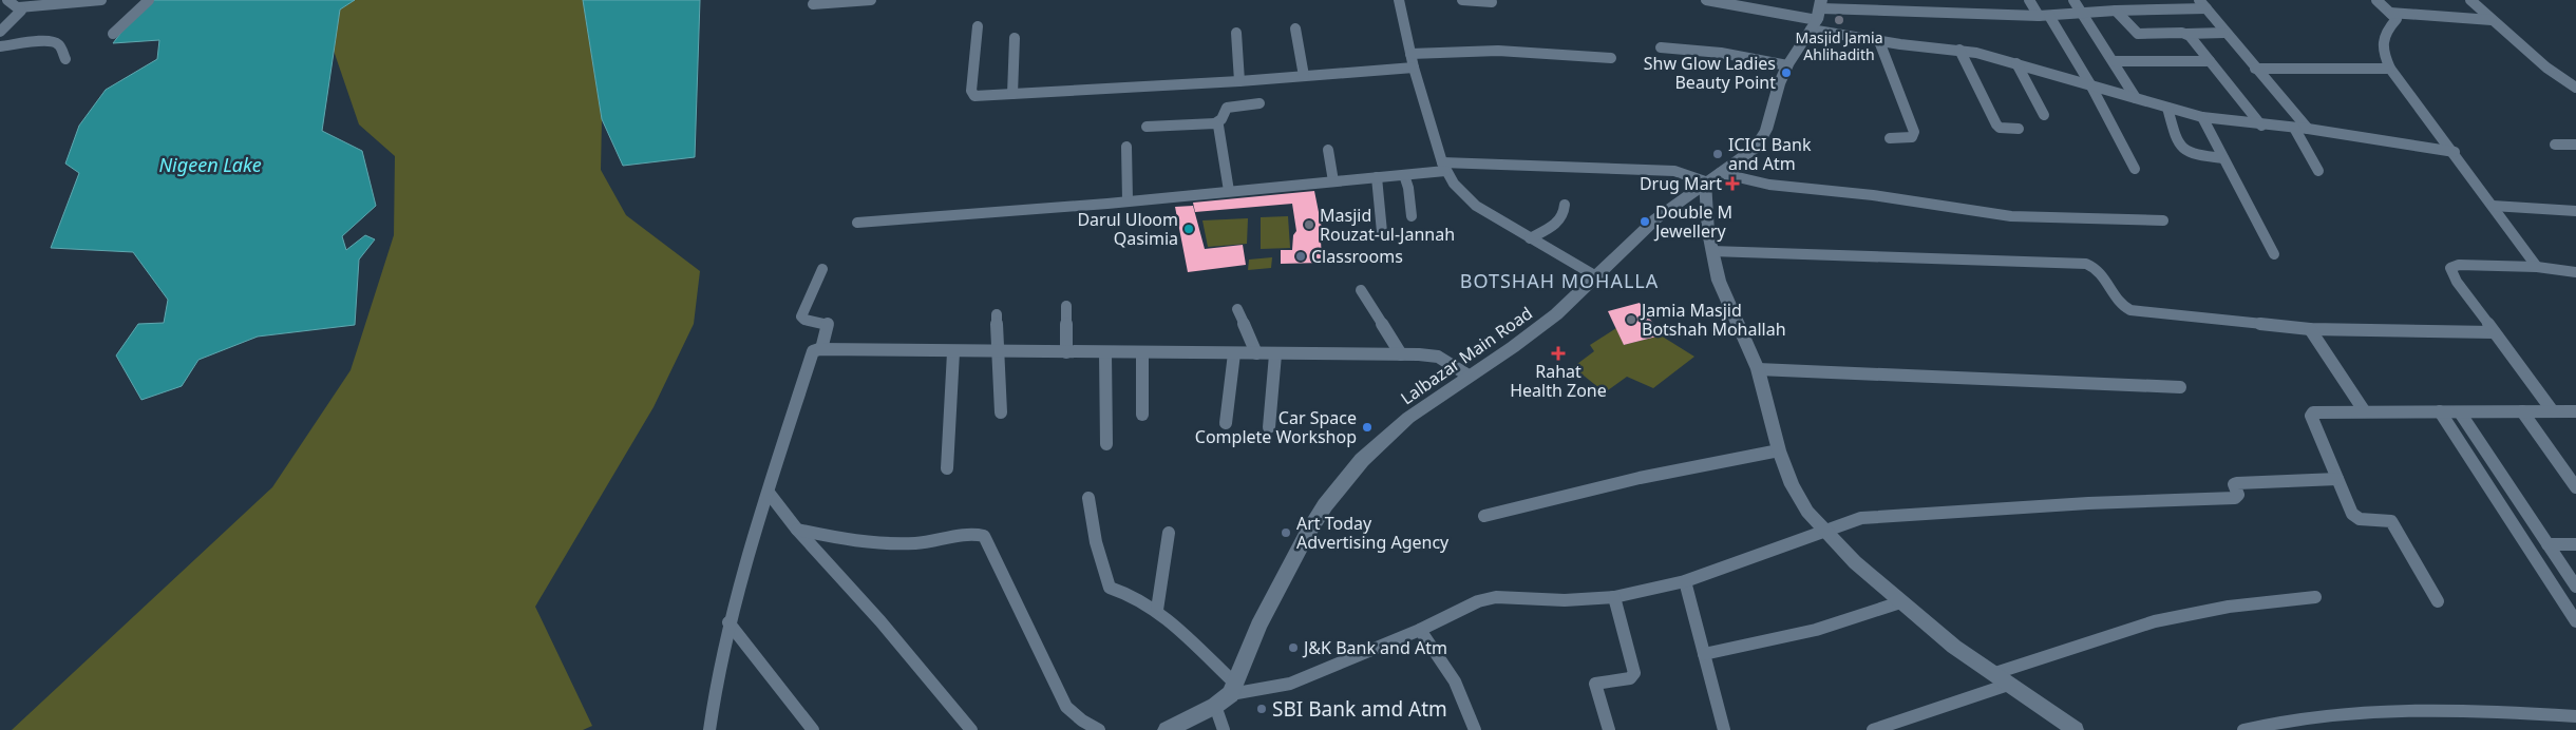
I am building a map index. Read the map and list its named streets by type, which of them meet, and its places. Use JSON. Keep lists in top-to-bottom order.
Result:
{
  "streets": {
    "main road": ["Lalbazar Main Road"]
  },
  "districts": ["BOTSHAH MOHALLA"],
  "water": ["Nigeen Lake"],
  "places": {
    "other": [
      "Masjid Jamia Ahlihadith",
      "Shw Glow Ladies Beauty Point",
      "ICICI Bank and Atm",
      "Double M Jewellery",
      "Masjid Rouzat-ul-Jannah",
      "Darul Uloom Qasimia",
      "Classrooms",
      "Jamia Masjid Botshah Mohallah",
      "Car Space Complete Workshop",
      "Art Today Advertising Agency",
      "J&K Bank and Atm",
      "SBI Bank amd Atm"
    ],
    "health": ["Drug Mart", "Rahat Health Zone"]
  }
}
